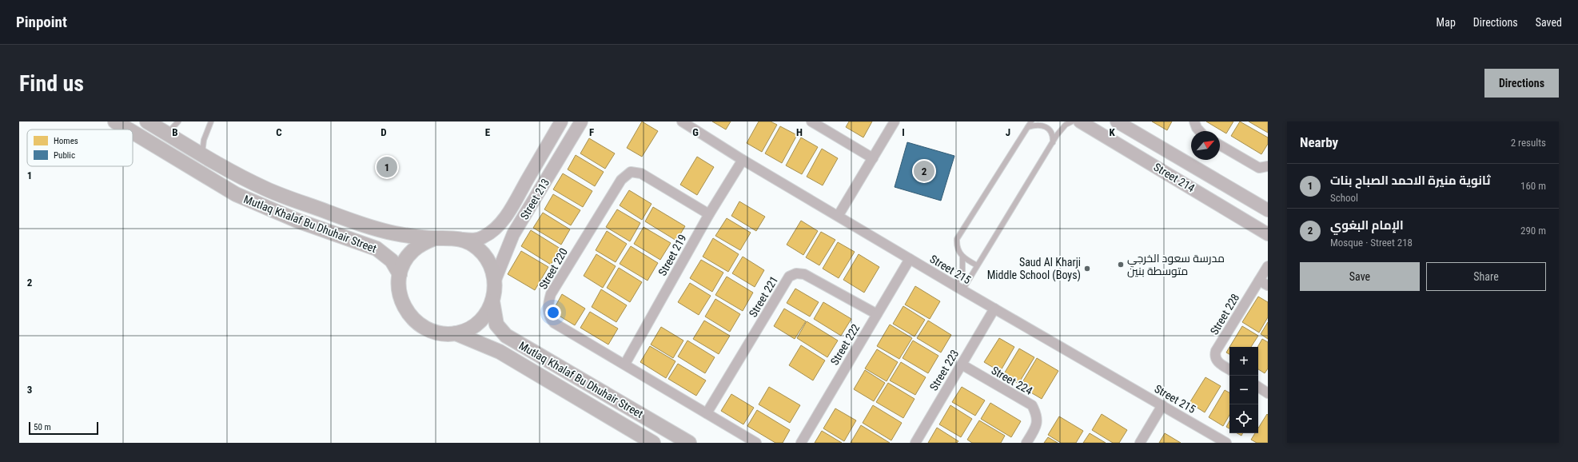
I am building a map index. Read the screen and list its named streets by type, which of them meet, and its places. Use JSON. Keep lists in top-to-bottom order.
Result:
{
  "streets": {
    "main road": ["Mutlaq Khalaf Bu Dhuhair Street"],
    "street": [
      "Street 214",
      "Street 213",
      "Street 219",
      "Street 220",
      "Street 215",
      "Street 221",
      "Street 228",
      "Street 222",
      "Street 223",
      "Street 224"
    ]
  },
  "crossings": [
    ["Street 213", "Mutlaq Khalaf Bu Dhuhair Street"],
    ["Street 219", "Street 220"],
    ["Street 219", "Street 215"],
    ["Street 220", "Street 221"],
    ["Street 215", "Street 222"],
    ["Street 215", "Street 223"],
    ["Street 221", "Street 222"],
    ["Street 223", "Street 224"]
  ],
  "places": ["مدرسة سعود الخرجي متوسطة بنين", "Saud Al Kharji Middle School (Boys)"],
  "legend": ["Homes", "Public"],
  "scale_bar": "50 m",
  "north": "top right",
  "page": {
    "header": "Pinpoint",
    "nav": ["Map", "Directions", "Saved"],
    "buttons": [
      "Directions",
      ["Save", "Share"]
    ],
    "title": "Find us",
    "heading": ["Nearby", "2 results"],
    "pins": ["1", "2"],
    "list": [
      {
        "mark": "1",
        "name": "ثانوية منيرة الاحمد الصباح بنات",
        "note": "School",
        "value": "160 m"
      },
      {
        "mark": "2",
        "name": "الإمام البغوي",
        "note": "Mosque · Street 218",
        "value": "290 m"
      }
    ],
    "map_buttons": ["+", "−"],
    "scale": "50 m"
  },
  "grid": {
    "columns": [
      "B",
      "C",
      "D",
      "E",
      "F",
      "G",
      "H",
      "I",
      "J",
      "K"
    ],
    "rows": ["1", "2", "3"]
  }
}
